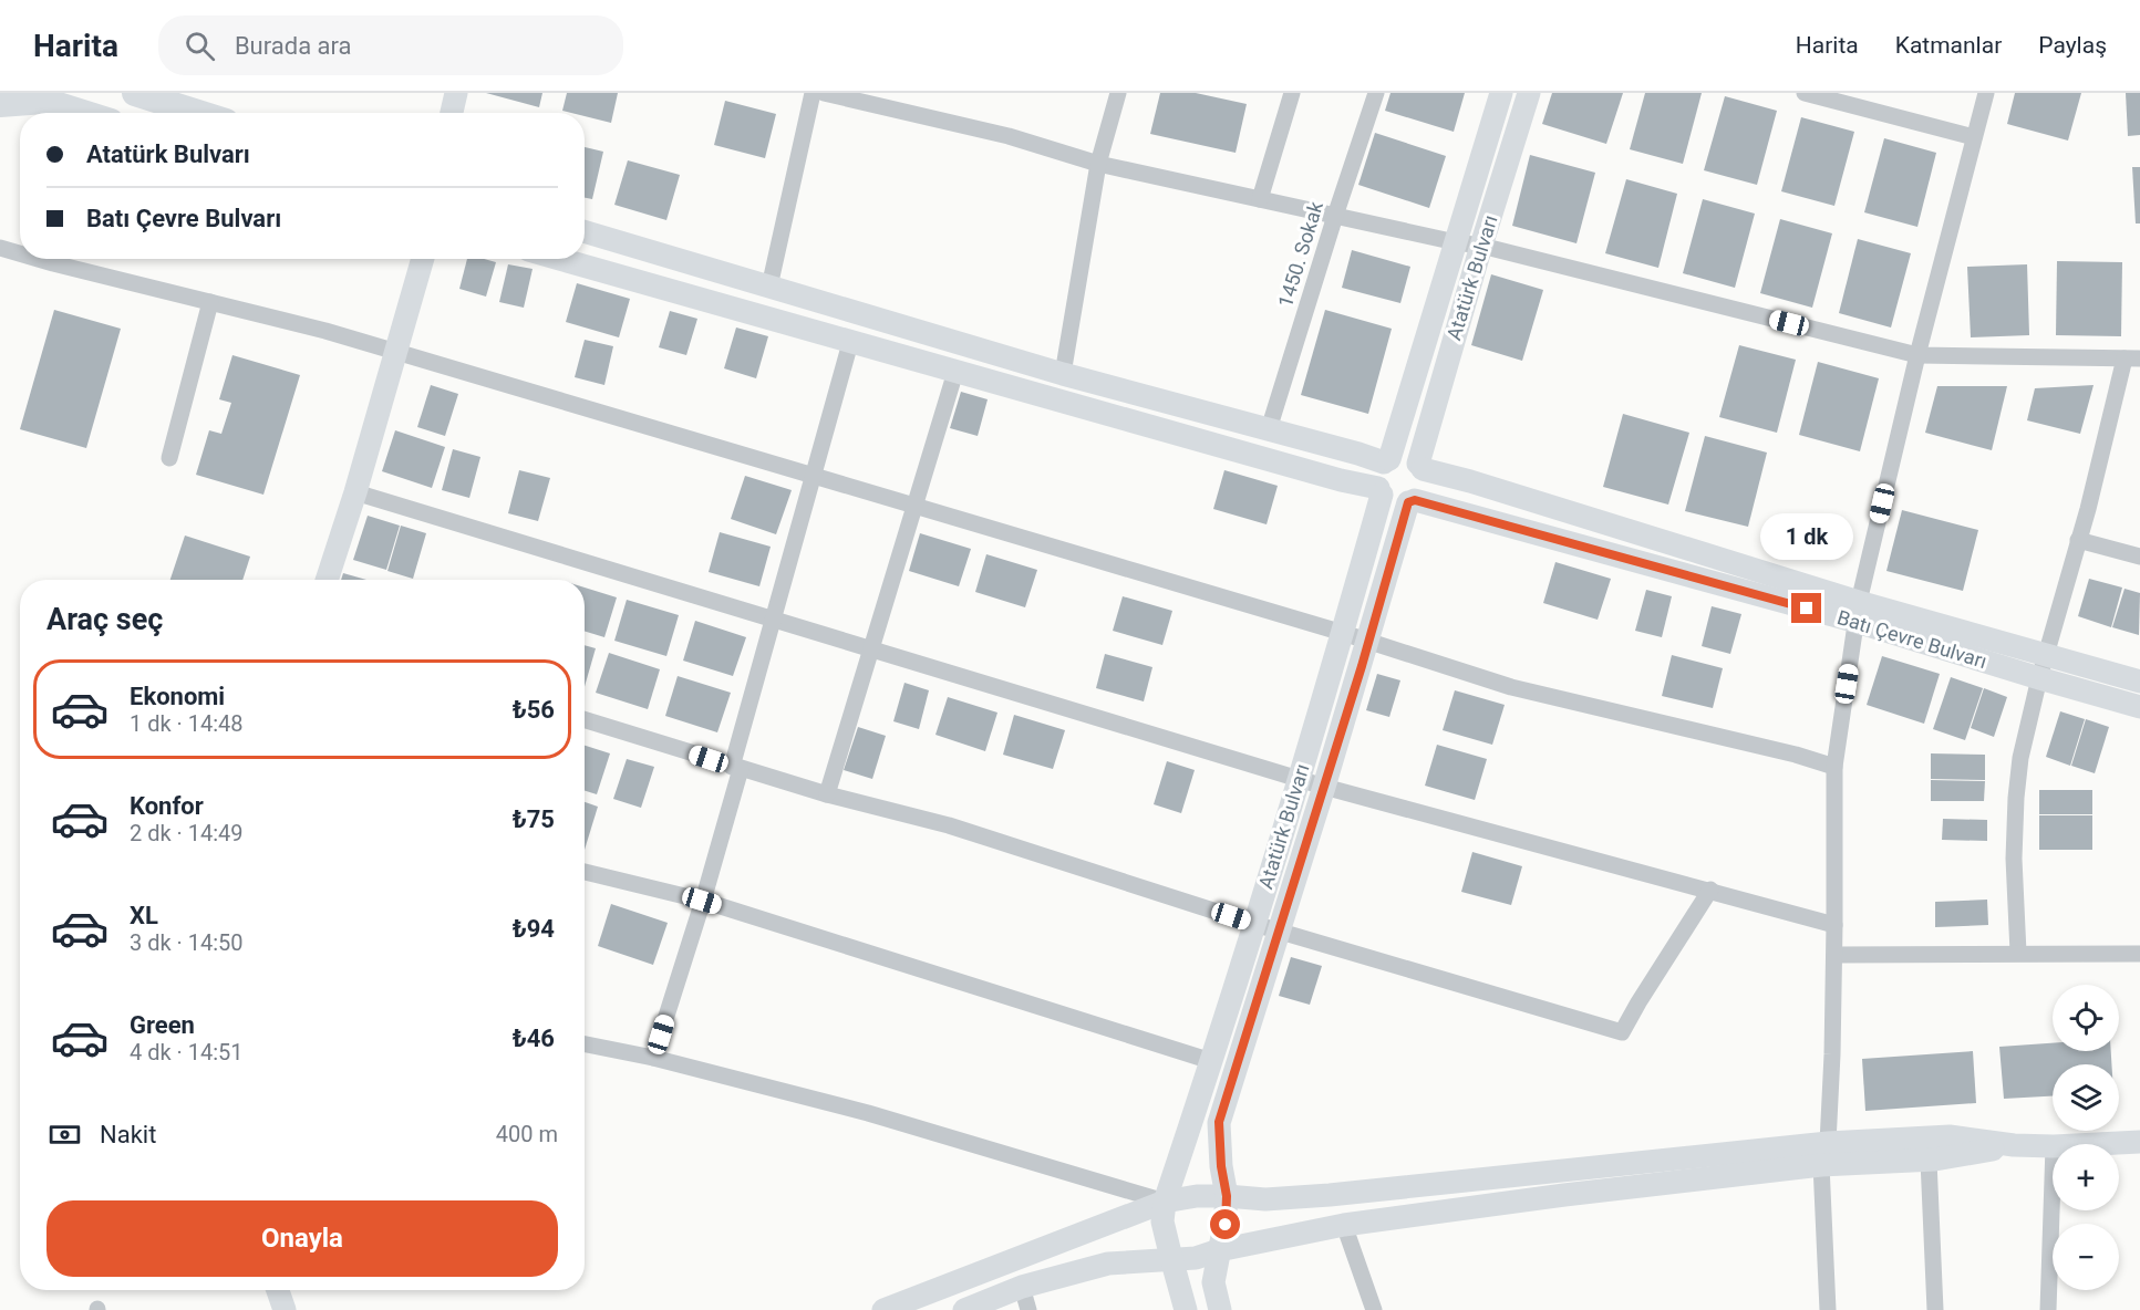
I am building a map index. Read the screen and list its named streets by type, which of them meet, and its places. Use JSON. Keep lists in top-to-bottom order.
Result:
{
  "streets": {
    "main road": ["Atatürk Bulvarı", "Batı Çevre Bulvarı"],
    "street": ["1450. Sokak"]
  },
  "crossings": [
    ["Atatürk Bulvarı", "Batı Çevre Bulvarı"]
  ],
  "page": {
    "header": "Harita",
    "search": "Burada ara",
    "nav": ["Harita", "Katmanlar", "Paylaş"],
    "banner": ["Atatürk Bulvarı", "Batı Çevre Bulvarı"],
    "bubble": "1 dk",
    "heading": "Araç seç",
    "list": [
      {
        "name": "Ekonomi",
        "note": "1 dk · 14:48",
        "value": "₺56"
      },
      {
        "name": "Konfor",
        "note": "2 dk · 14:49",
        "value": "₺75"
      },
      {
        "name": "XL",
        "note": "3 dk · 14:50",
        "value": "₺94"
      },
      {
        "name": "Green",
        "note": "4 dk · 14:51",
        "value": "₺46"
      }
    ],
    "map_buttons": ["+", "−"],
    "pay": ["Nakit", "400 m"],
    "buttons": "Onayla"
  }
}
